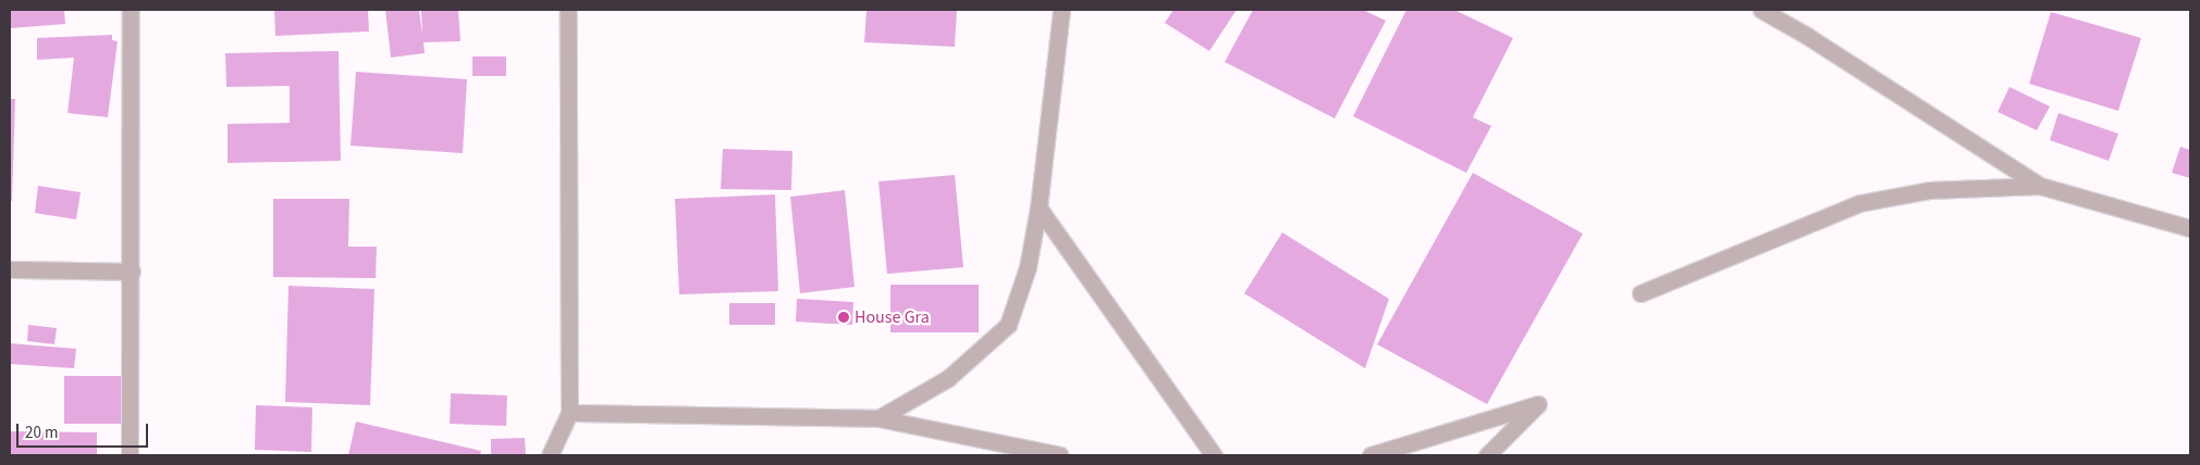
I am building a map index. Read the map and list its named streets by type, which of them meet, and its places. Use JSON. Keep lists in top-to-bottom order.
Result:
{
  "places": ["House Gra"],
  "scale_bar": "20 m"
}
